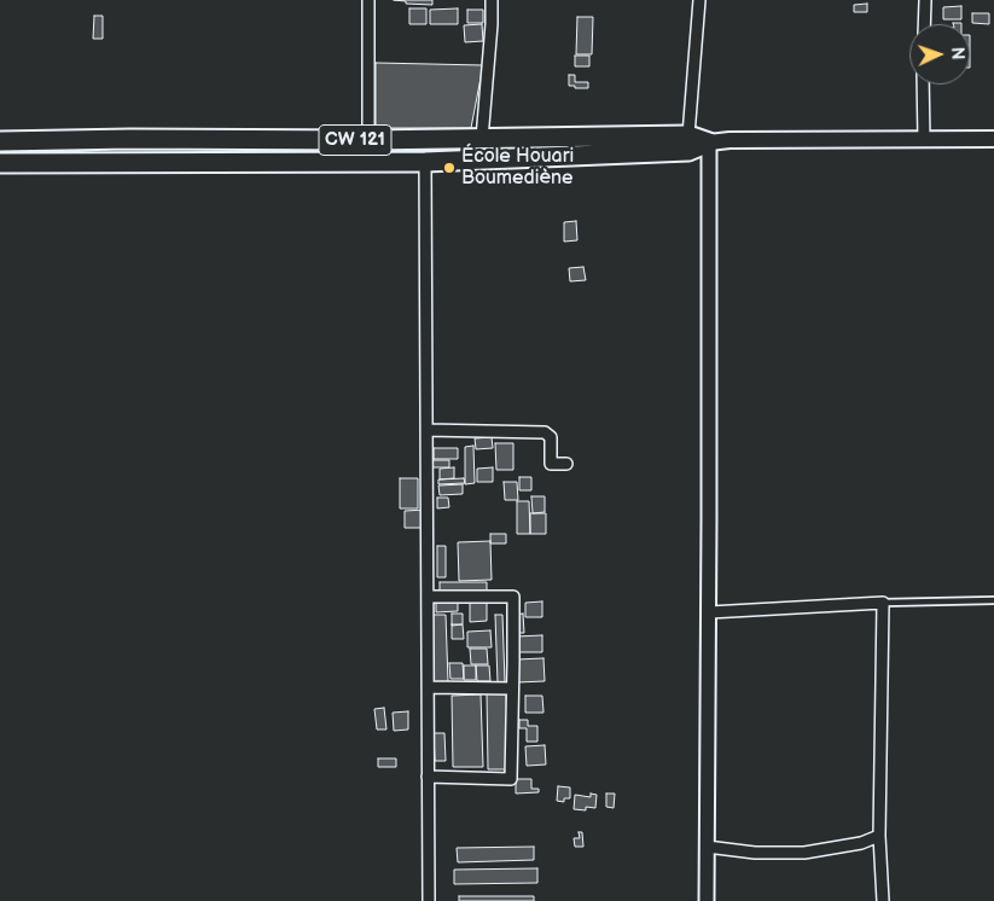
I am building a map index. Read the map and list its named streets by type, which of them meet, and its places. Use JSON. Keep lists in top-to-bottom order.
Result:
{
  "streets": {
    "highway": ["CW 121"]
  },
  "places": ["École Houari Boumediène"],
  "north": "right"
}
